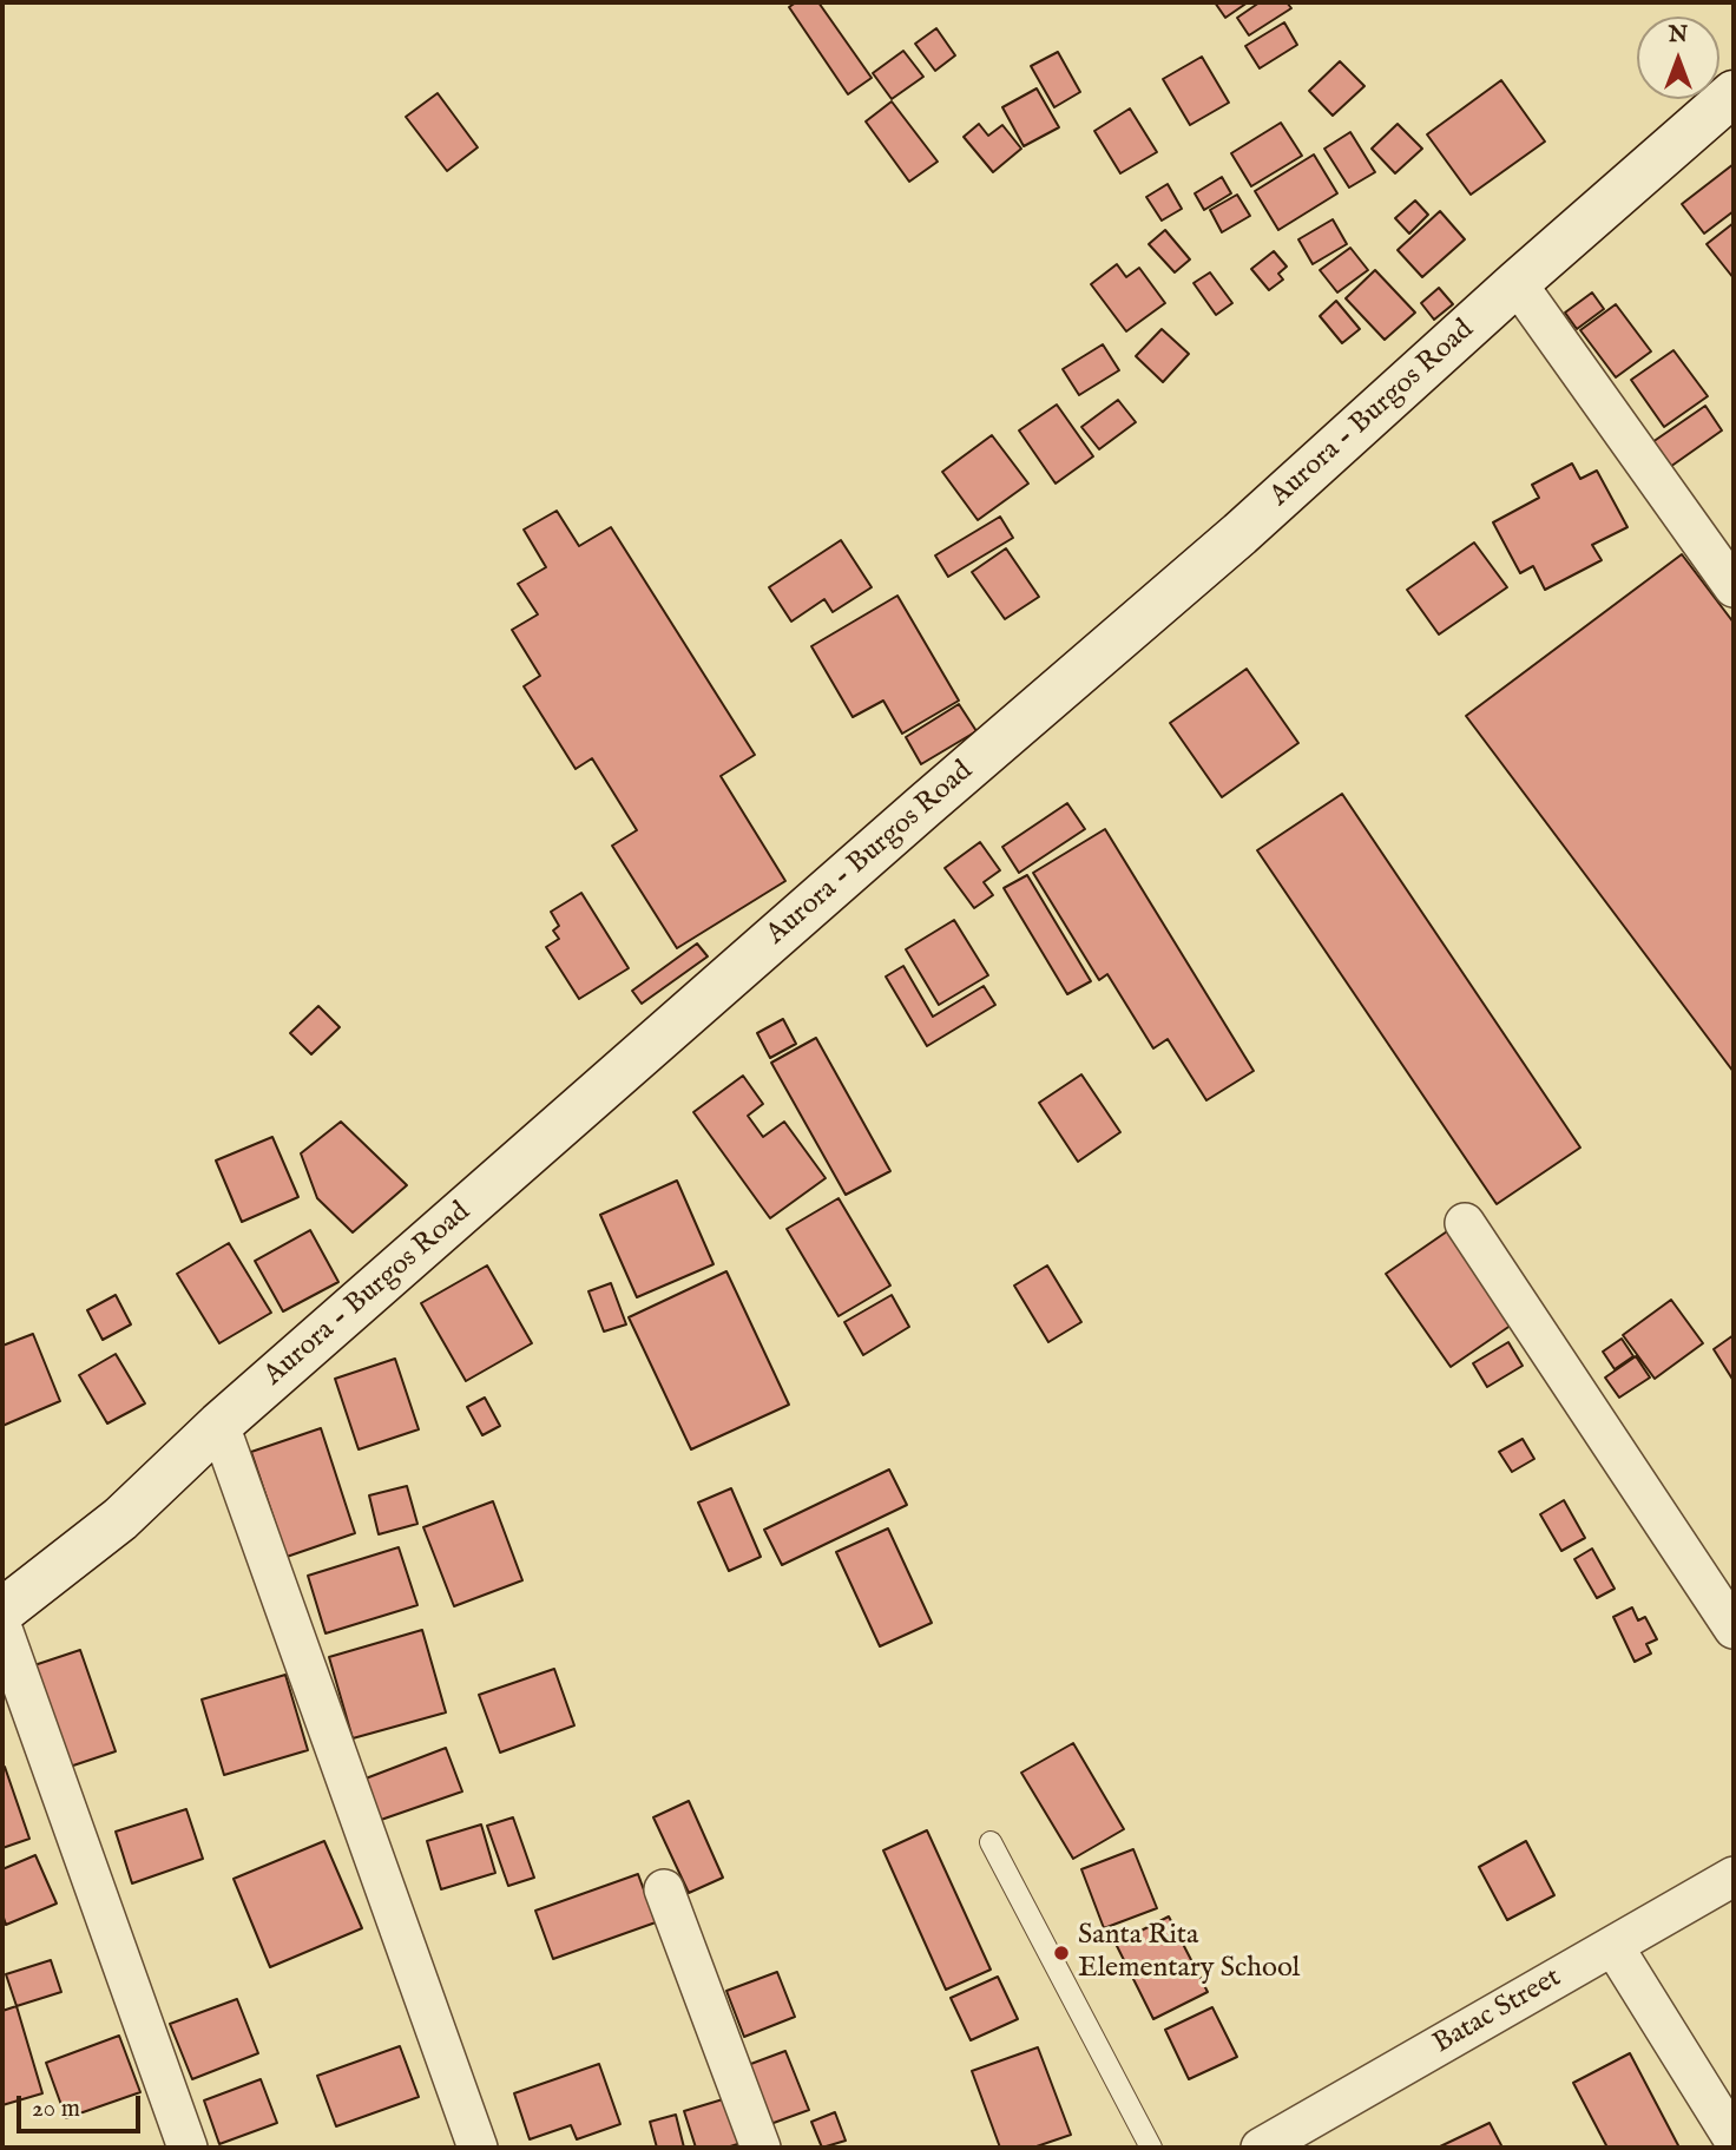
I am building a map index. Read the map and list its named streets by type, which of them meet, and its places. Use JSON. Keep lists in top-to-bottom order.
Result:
{
  "streets": {
    "main road": ["Aurora - Burgos Road"],
    "street": ["Batac Street"]
  },
  "places": ["Santa Rita Elementary School"],
  "scale_bar": "20 m",
  "north": "top"
}
